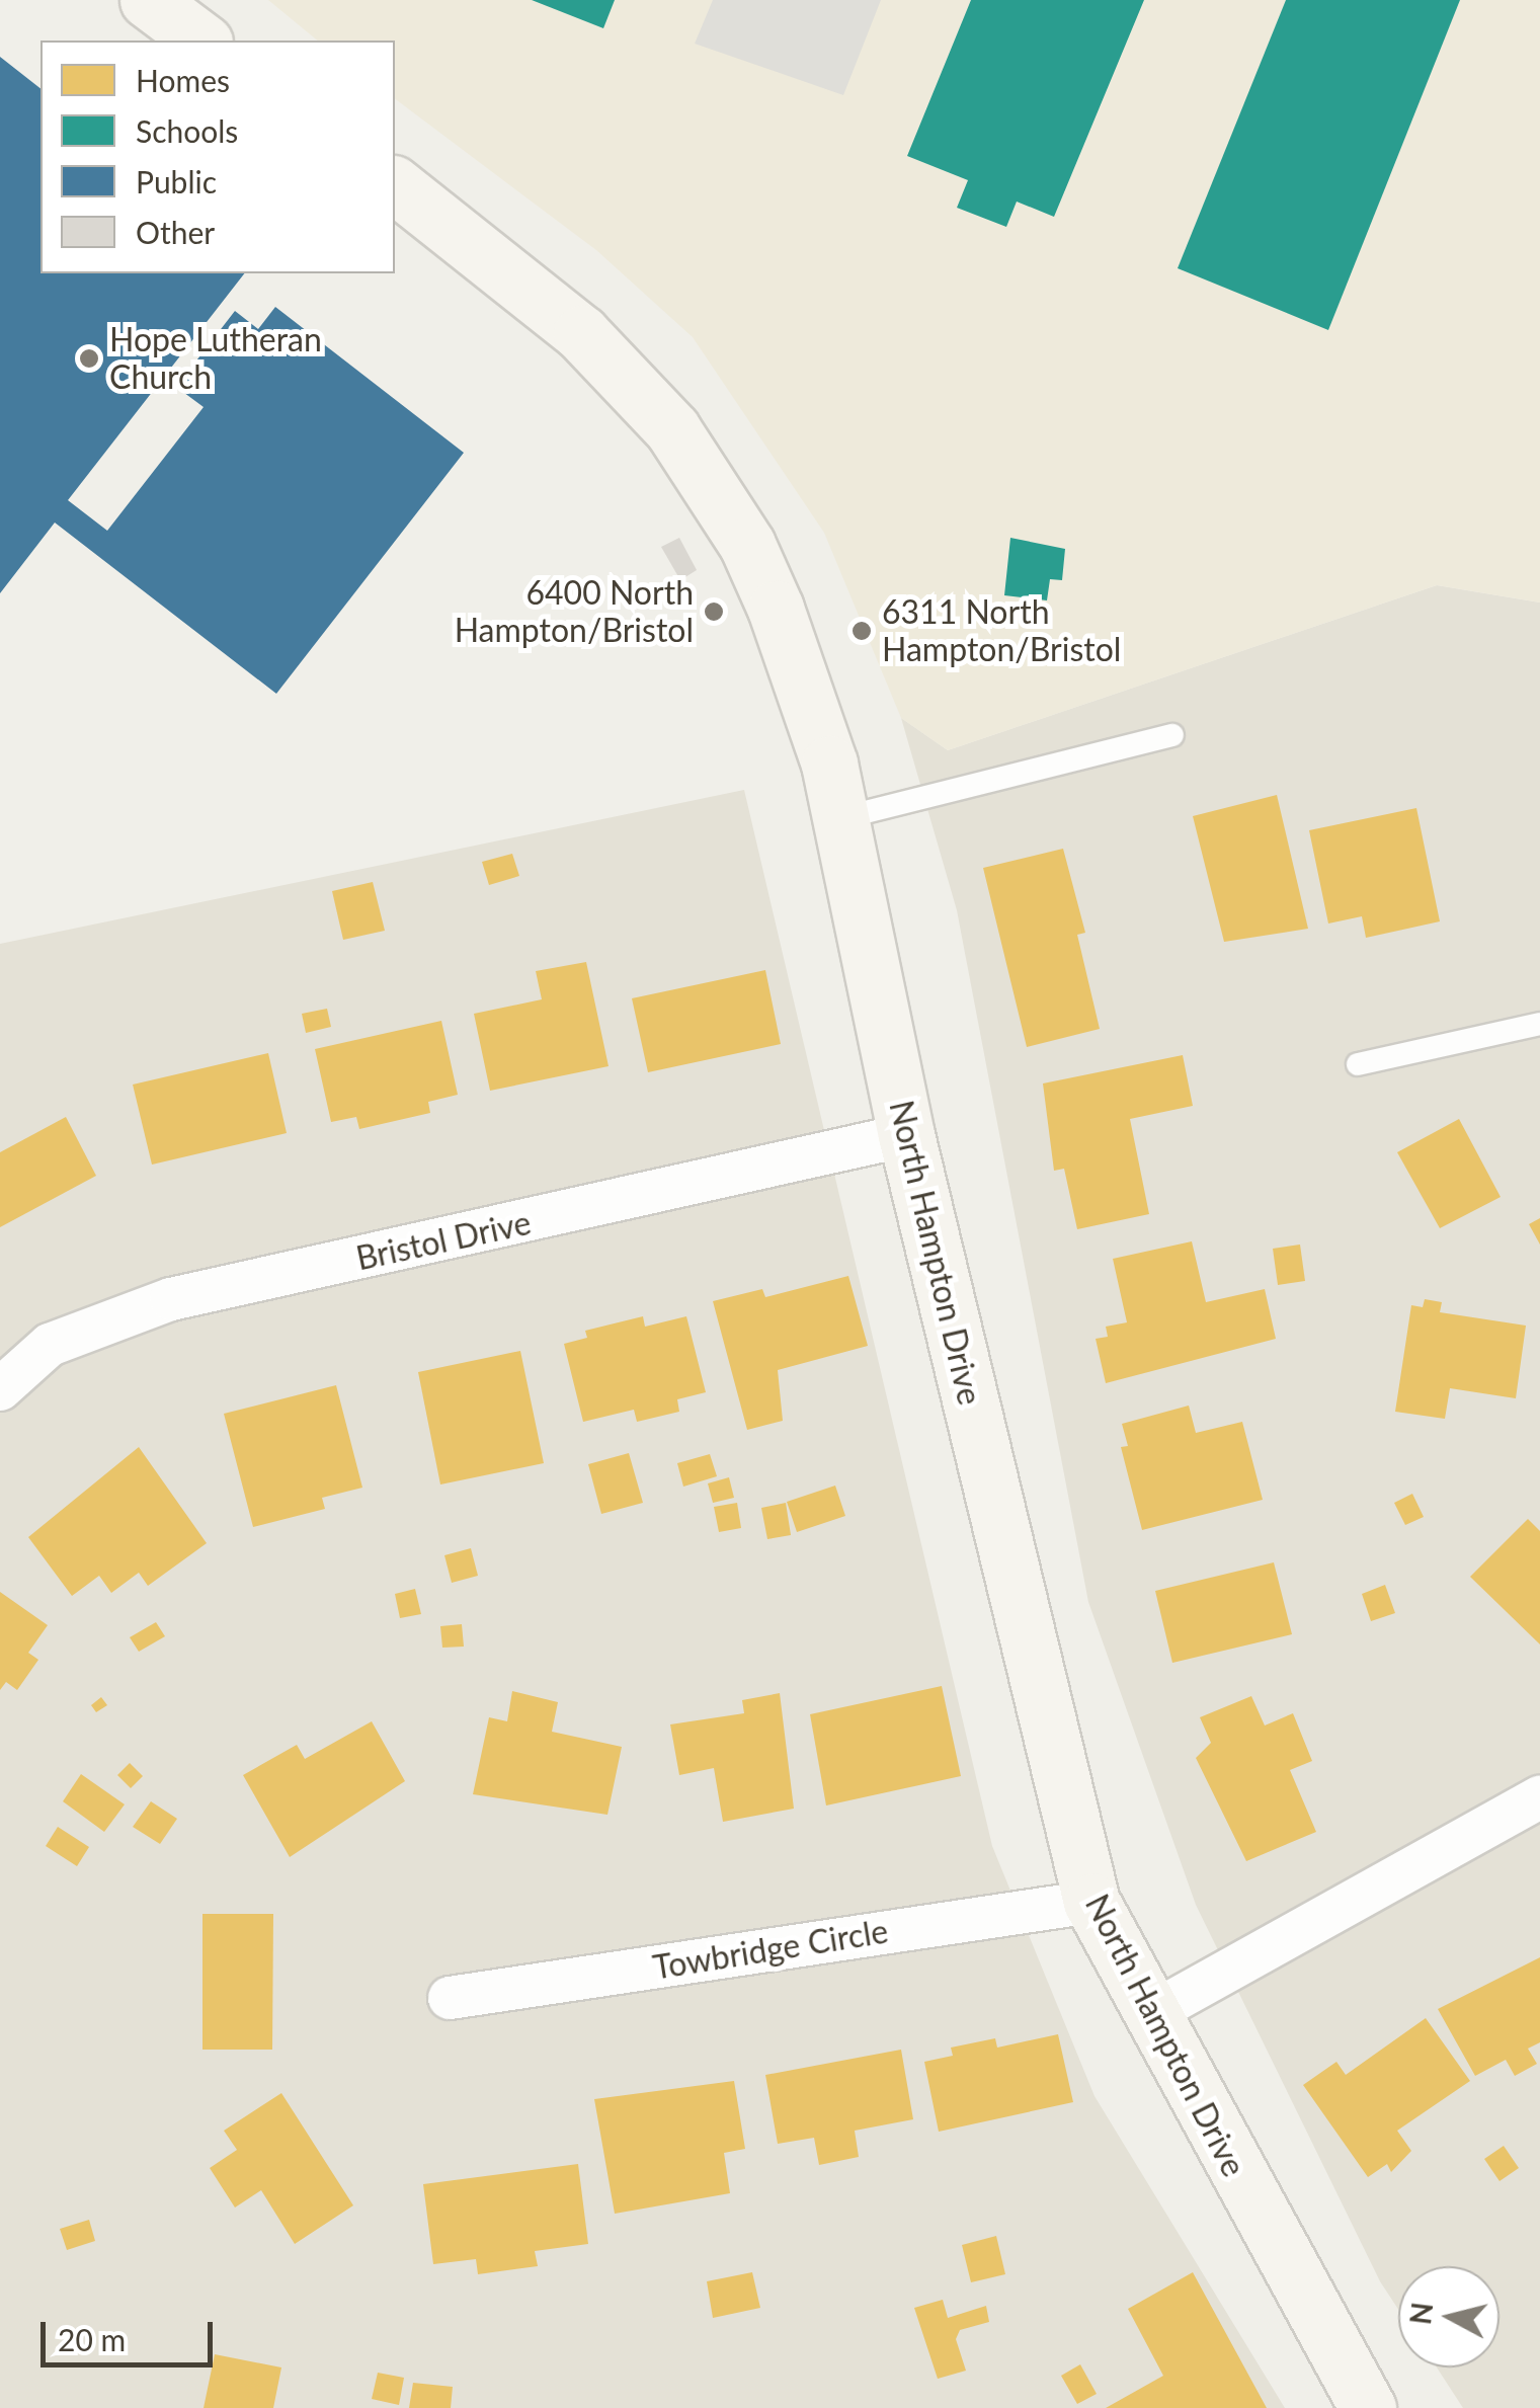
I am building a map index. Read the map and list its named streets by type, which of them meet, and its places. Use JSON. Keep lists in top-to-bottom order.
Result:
{
  "streets": {
    "street": ["Bristol Drive", "North Hampton Drive", "Towbridge Circle"]
  },
  "crossings": [
    ["Bristol Drive", "North Hampton Drive"],
    ["North Hampton Drive", "Towbridge Circle"]
  ],
  "places": ["Hope Lutheran Church", "6400 North Hampton/Bristol", "6311 North Hampton/Bristol"],
  "legend": [
    "Homes",
    "Schools",
    "Public",
    "Other"
  ],
  "scale_bar": "20 m",
  "north": "left"
}
